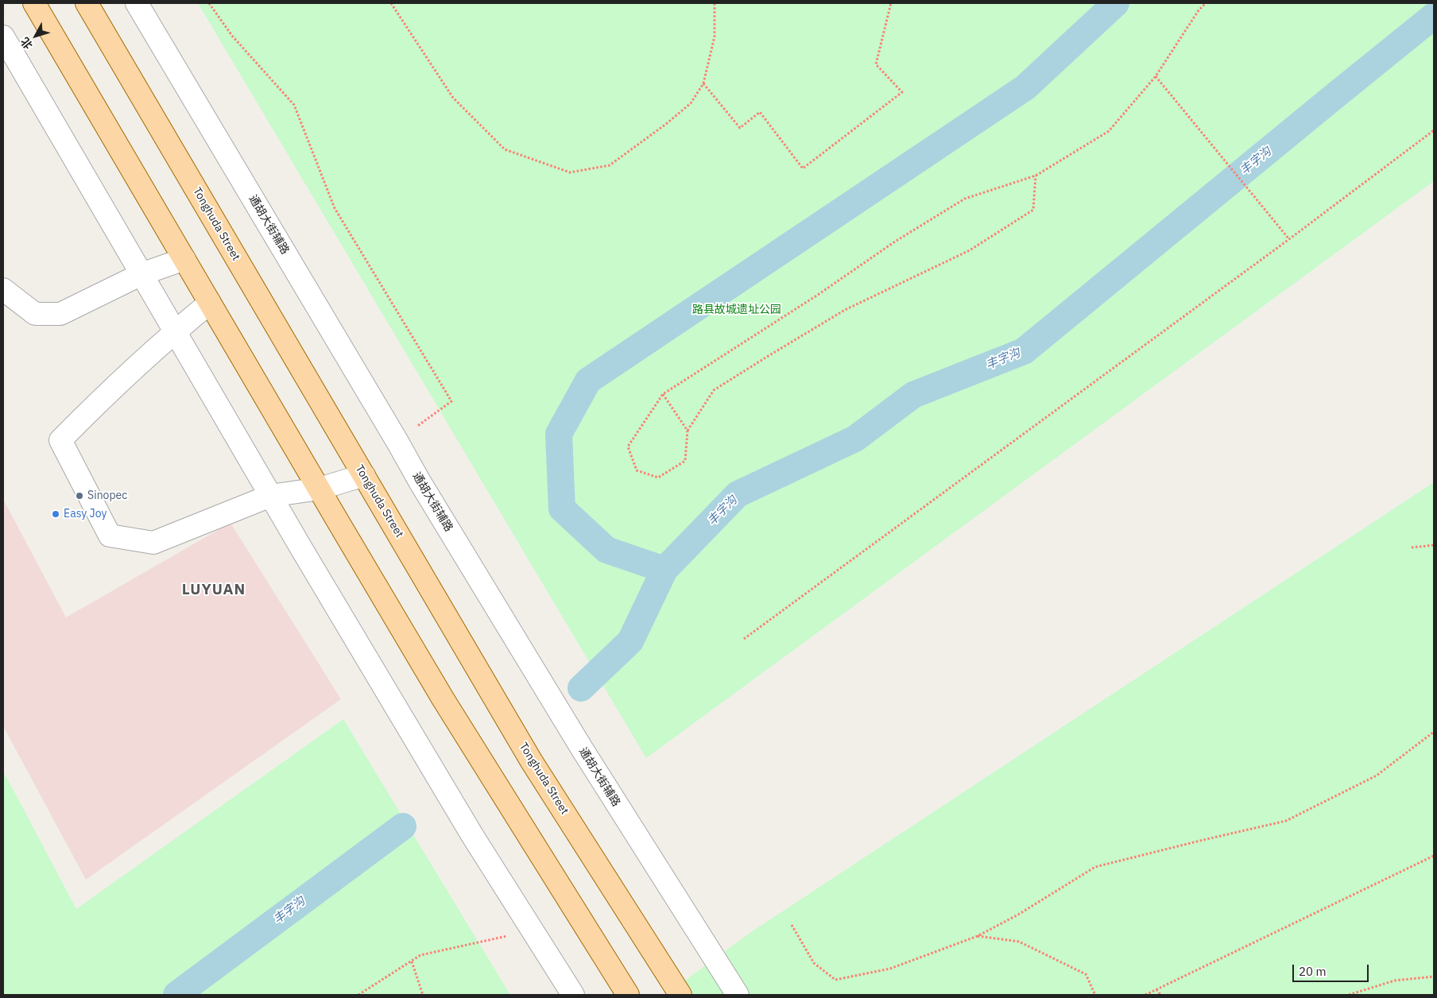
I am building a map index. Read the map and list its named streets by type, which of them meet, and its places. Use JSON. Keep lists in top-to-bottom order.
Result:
{
  "streets": {
    "main road": ["Tonghuda Street"],
    "street": ["通胡大街辅路"]
  },
  "districts": ["LUYUAN"],
  "water": ["丰字沟"],
  "parks": ["路县故城遗址公园"],
  "places": ["Sinopec", "Easy Joy"],
  "scale_bar": "20 m",
  "north": "bottom left"
}
